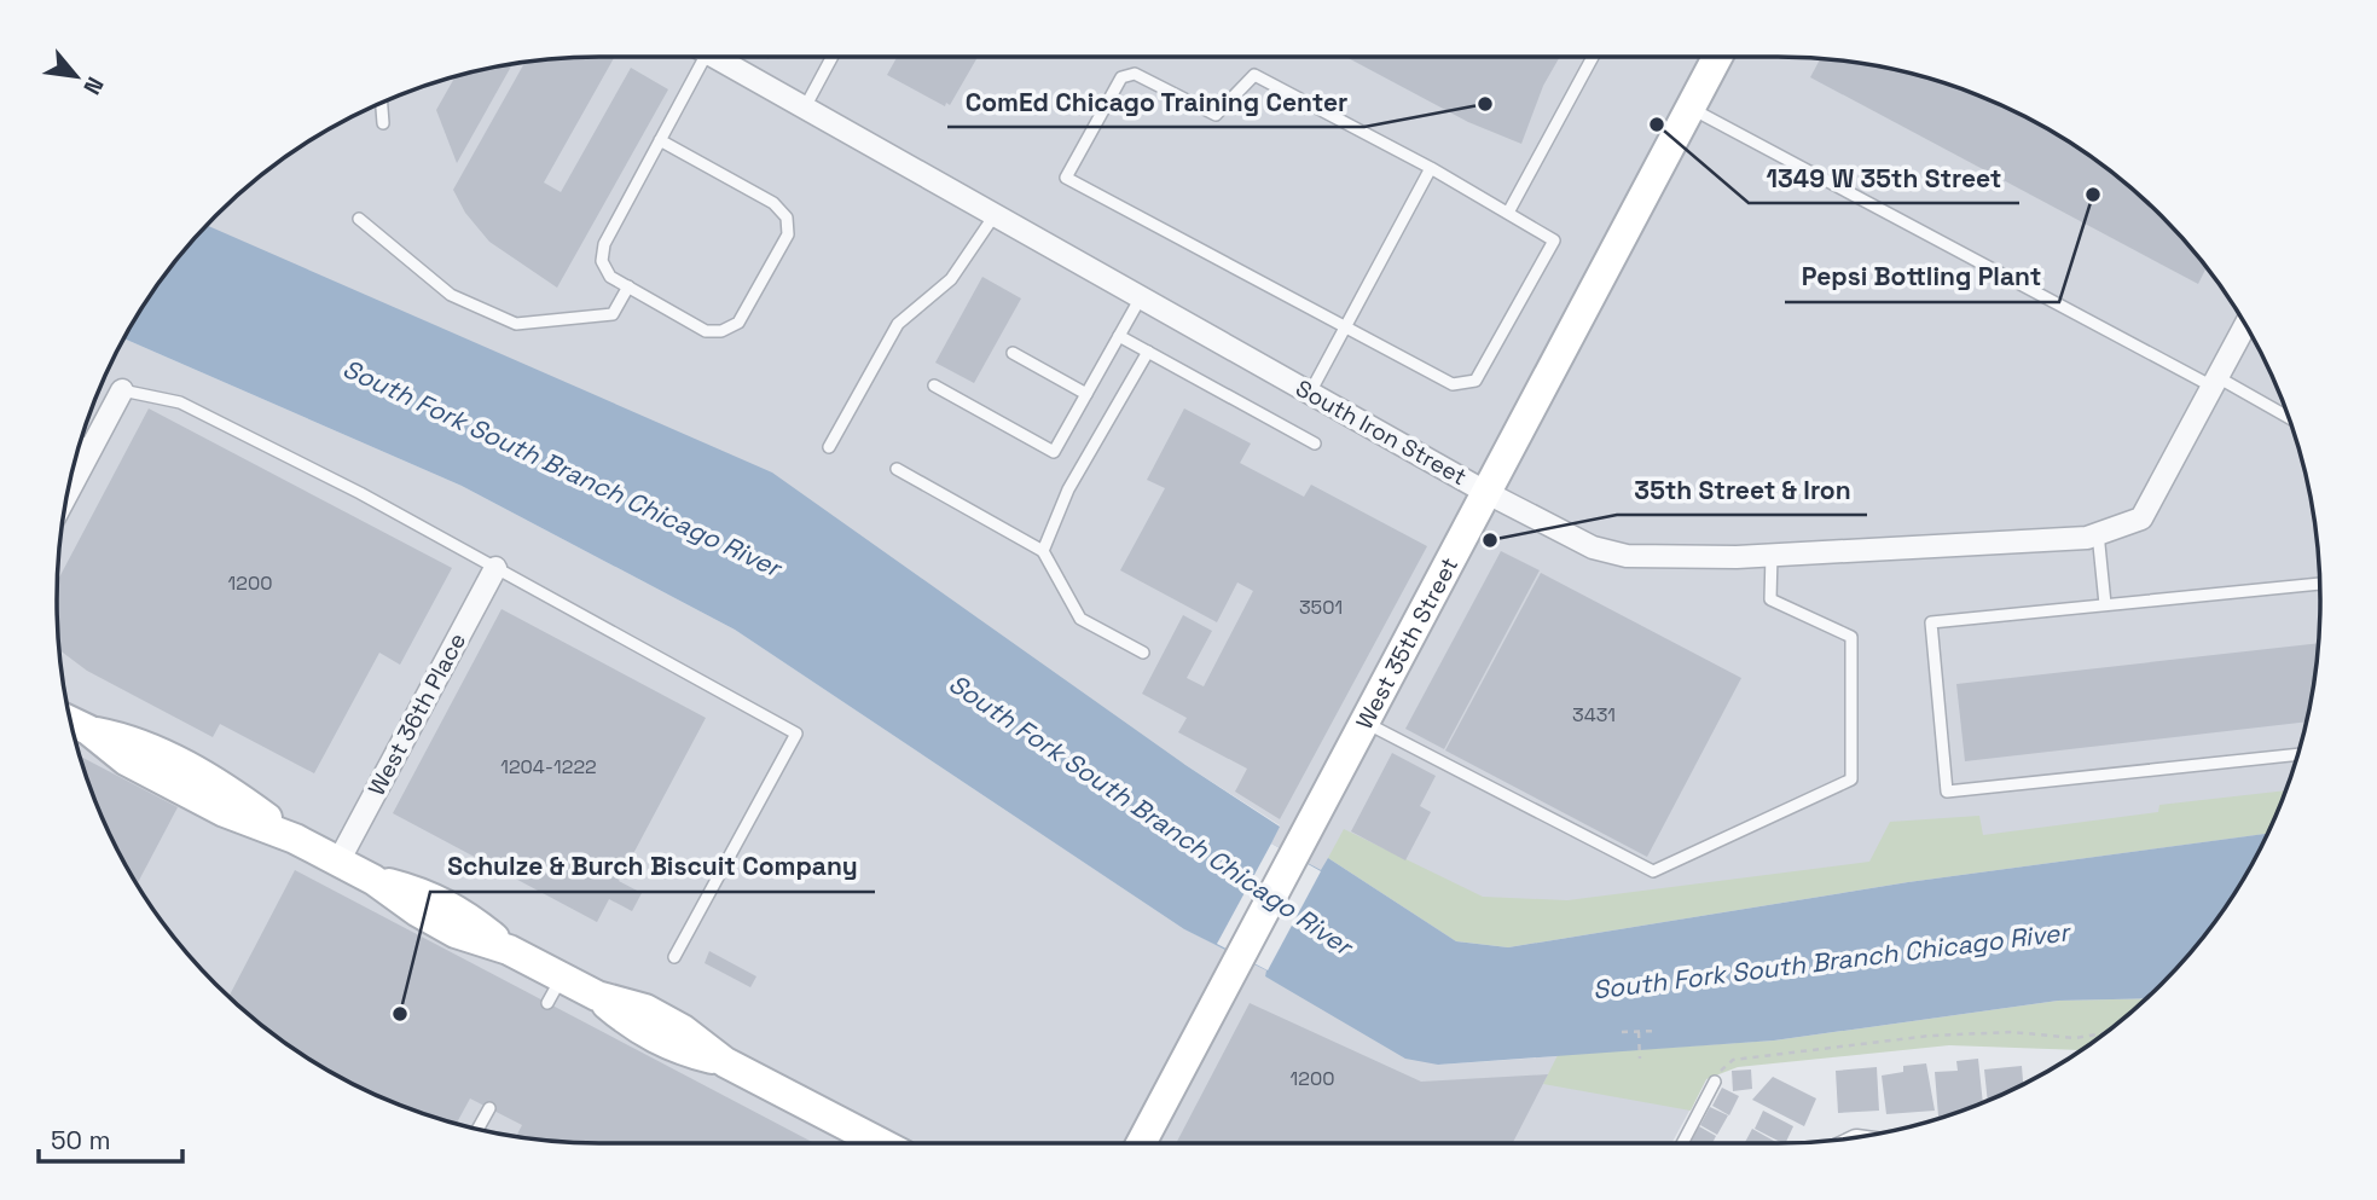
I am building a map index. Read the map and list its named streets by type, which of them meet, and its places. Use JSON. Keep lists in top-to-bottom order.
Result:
{
  "streets": {
    "main road": ["West 35th Street"],
    "street": ["South Iron Street", "West 36th Place"]
  },
  "crossings": [
    ["South Iron Street", "West 35th Street"]
  ],
  "water": ["South Fork South Branch Chicago River"],
  "places": [
    "ComEd Chicago Training Center",
    "1349 W 35th Street",
    "Pepsi Bottling Plant",
    "35th Street & Iron",
    "Schulze & Burch Biscuit Company"
  ],
  "house_numbers": [
    "1200",
    "3501",
    "3431",
    "1204-1222",
    "1200"
  ],
  "scale_bar": "50 m",
  "north": "bottom right"
}
